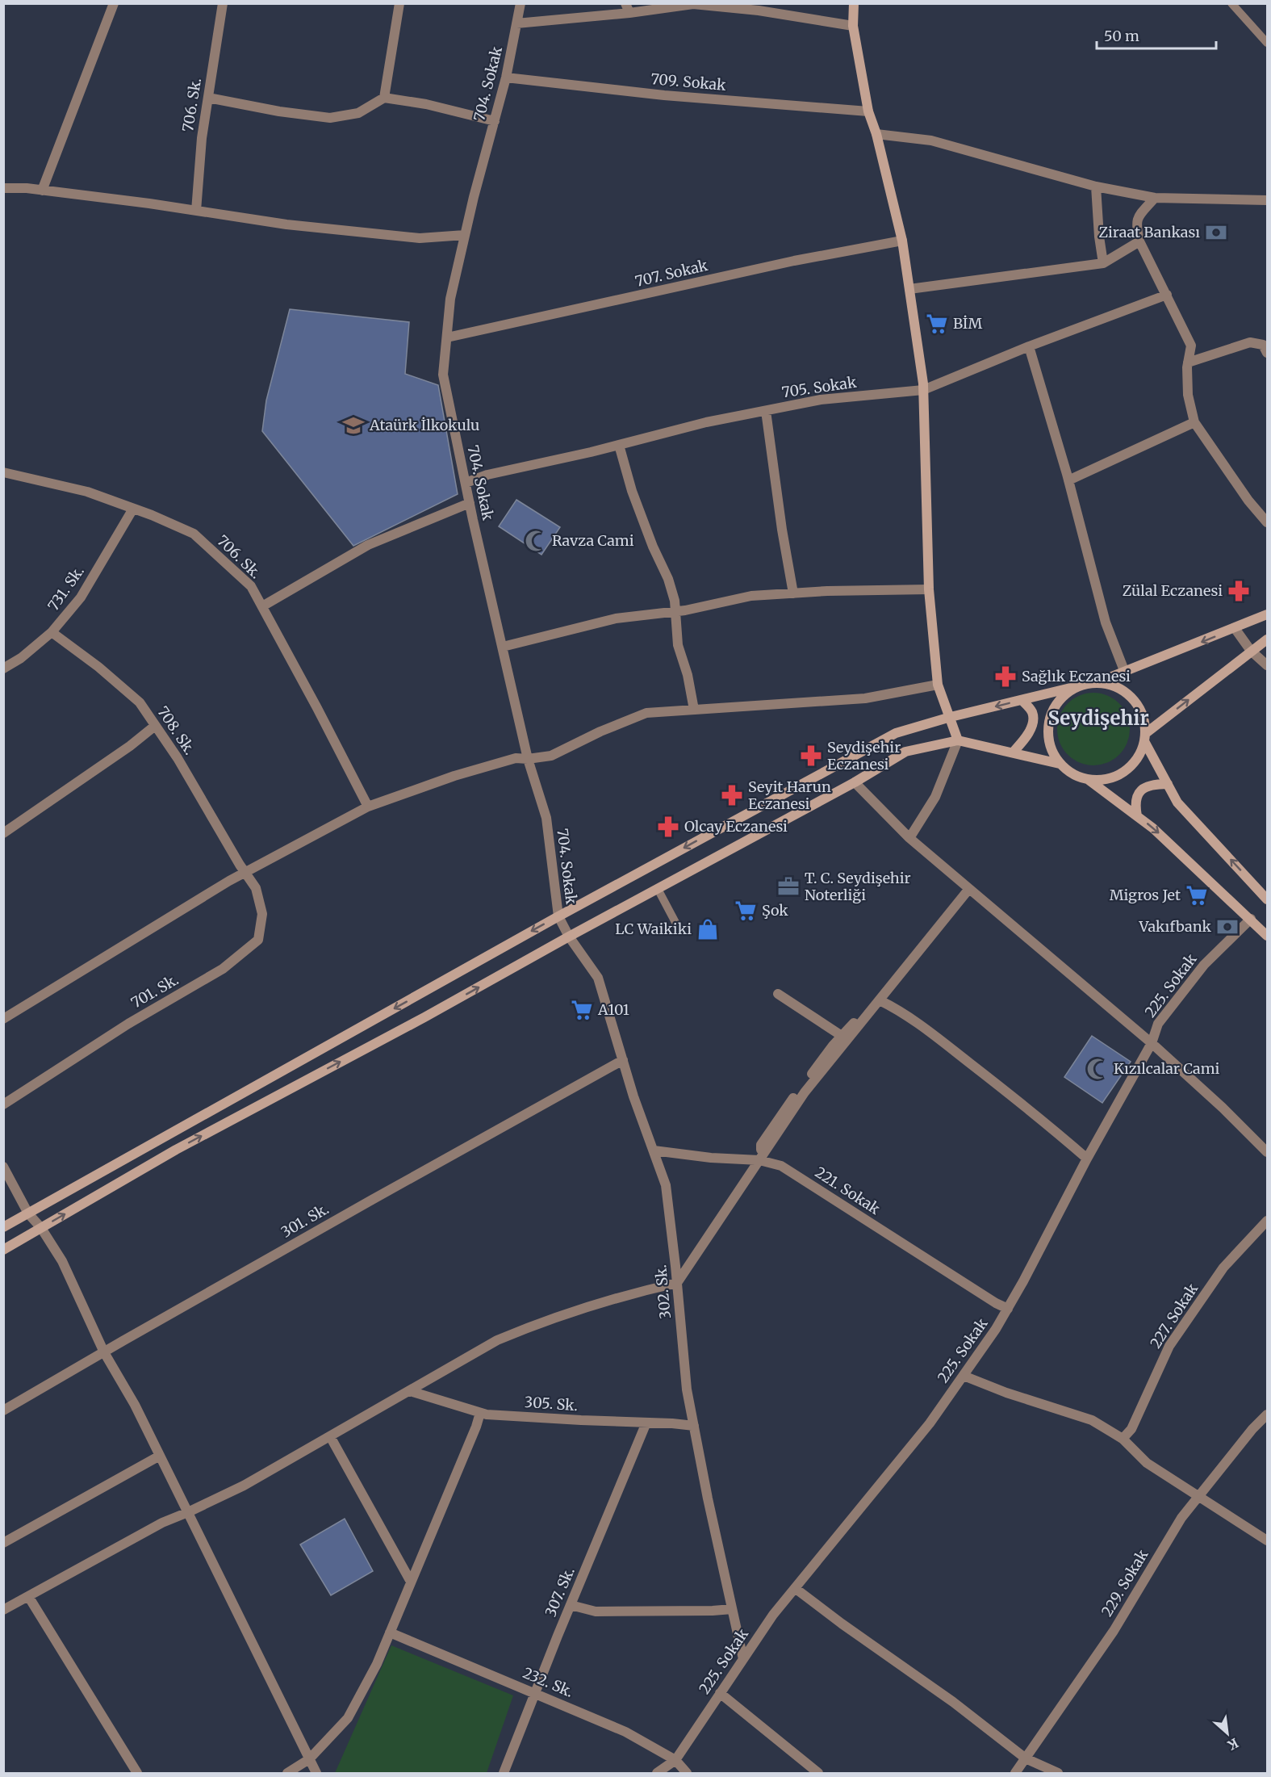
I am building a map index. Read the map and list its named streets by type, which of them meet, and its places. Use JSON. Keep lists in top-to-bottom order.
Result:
{
  "streets": {
    "street": [
      "709. Sokak",
      "704. Sokak",
      "706. Sk.",
      "707. Sokak",
      "705. Sokak",
      "731. Sk.",
      "708. Sk.",
      "225. Sokak",
      "701. Sk.",
      "221. Sokak",
      "301. Sk.",
      "302. Sk.",
      "227. Sokak",
      "305. Sk.",
      "229. Sokak",
      "307. Sk.",
      "232. Sk."
    ]
  },
  "crossings": [
    ["709. Sokak", "704. Sokak"],
    ["704. Sokak", "707. Sokak"],
    ["704. Sokak", "705. Sokak"],
    ["704. Sokak", "302. Sk."],
    ["706. Sk.", "731. Sk."],
    ["731. Sk.", "708. Sk."],
    ["708. Sk.", "701. Sk."],
    ["225. Sokak", "221. Sokak"],
    ["225. Sokak", "302. Sk."],
    ["225. Sokak", "232. Sk."],
    ["221. Sokak", "302. Sk."],
    ["301. Sk.", "302. Sk."],
    ["302. Sk.", "305. Sk."],
    ["305. Sk.", "307. Sk."],
    ["307. Sk.", "232. Sk."]
  ],
  "districts": ["Seydişehir"],
  "places": {
    "bank": ["Ziraat Bankası", "Vakıfbank"],
    "supermarket": [
      "BİM",
      "Migros Jet",
      "Şok",
      "A101"
    ],
    "school or university": ["Ataürk İlkokulu"],
    "mosque": ["Ravza Cami", "Kızılcalar Cami"],
    "pharmacy": [
      "Zülal Eczanesi",
      "Sağlık Eczanesi",
      "Seydişehir Eczanesi",
      "Seyit Harun Eczanesi",
      "Olcay Eczanesi"
    ],
    "office": ["T. C. Seydişehir Noterliği"],
    "shop": ["LC Waikiki"]
  },
  "scale_bar": "50 m",
  "north": "bottom right"
}
